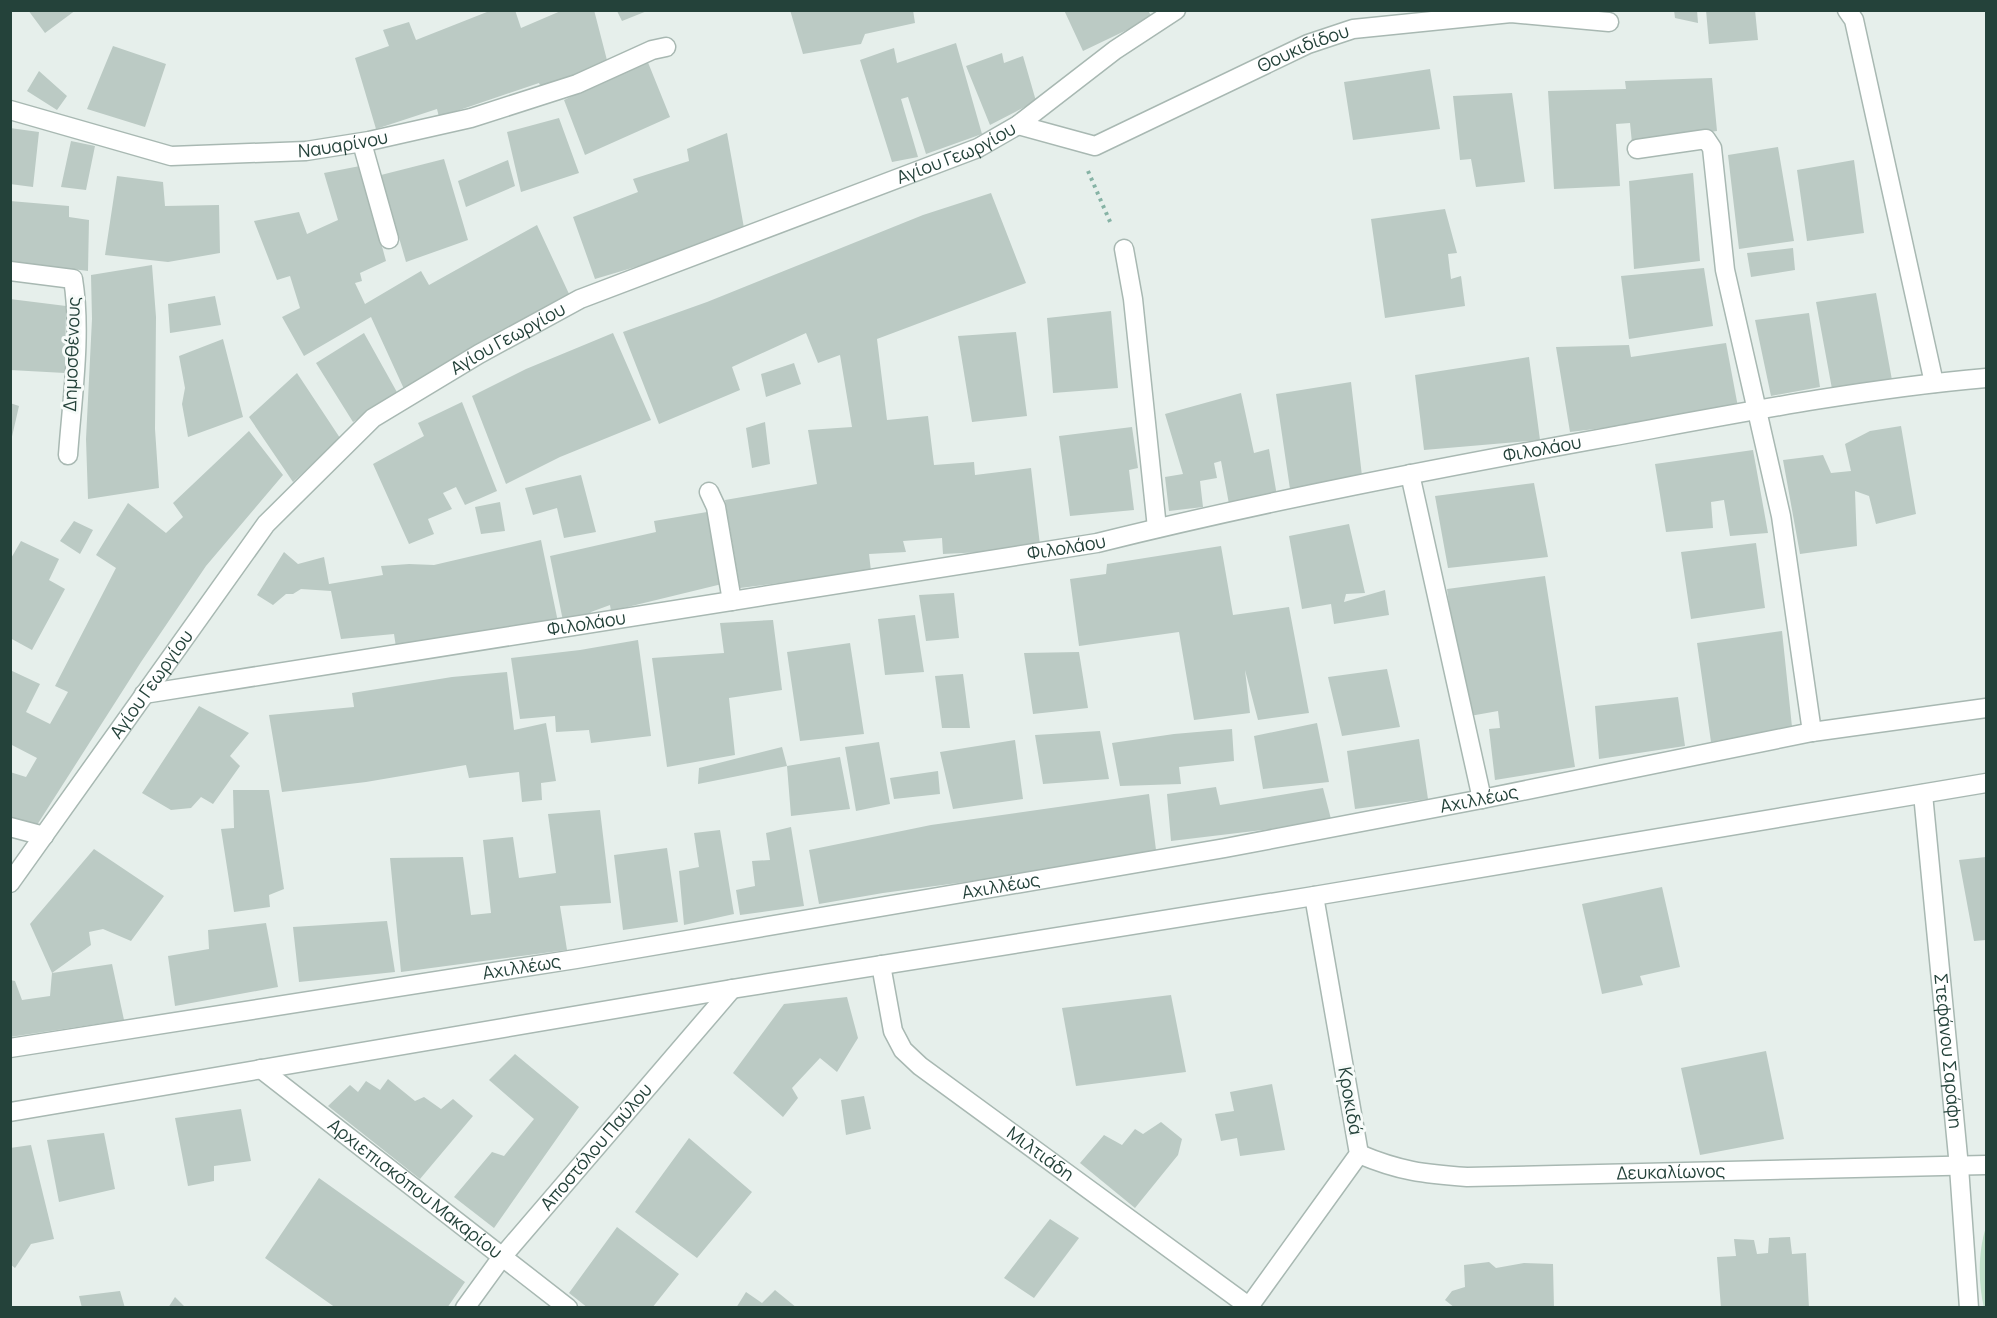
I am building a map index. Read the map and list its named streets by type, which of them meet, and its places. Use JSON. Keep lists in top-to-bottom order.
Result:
{
  "streets": {
    "street": [
      "Θουκιδίδου",
      "Ναυαρίνου",
      "Αγίου Γεωργίου",
      "Δημοσθένους",
      "Φιλολάου",
      "Αχιλλέως",
      "Στεφάνου Σαράφη",
      "Κροκιδά",
      "Αποστόλου Παύλου",
      "Μιλτιάδη",
      "Δευκαλίωνος",
      "Αρχιεπισκόπου Μακαρίου"
    ]
  },
  "crossings": [
    ["Θουκιδίδου", "Αγίου Γεωργίου"],
    ["Αγίου Γεωργίου", "Φιλολάου"],
    ["Στεφάνου Σαράφη", "Δευκαλίωνος"],
    ["Κροκιδά", "Μιλτιάδη"],
    ["Κροκιδά", "Δευκαλίωνος"],
    ["Αποστόλου Παύλου", "Αρχιεπισκόπου Μακαρίου"]
  ]
}
